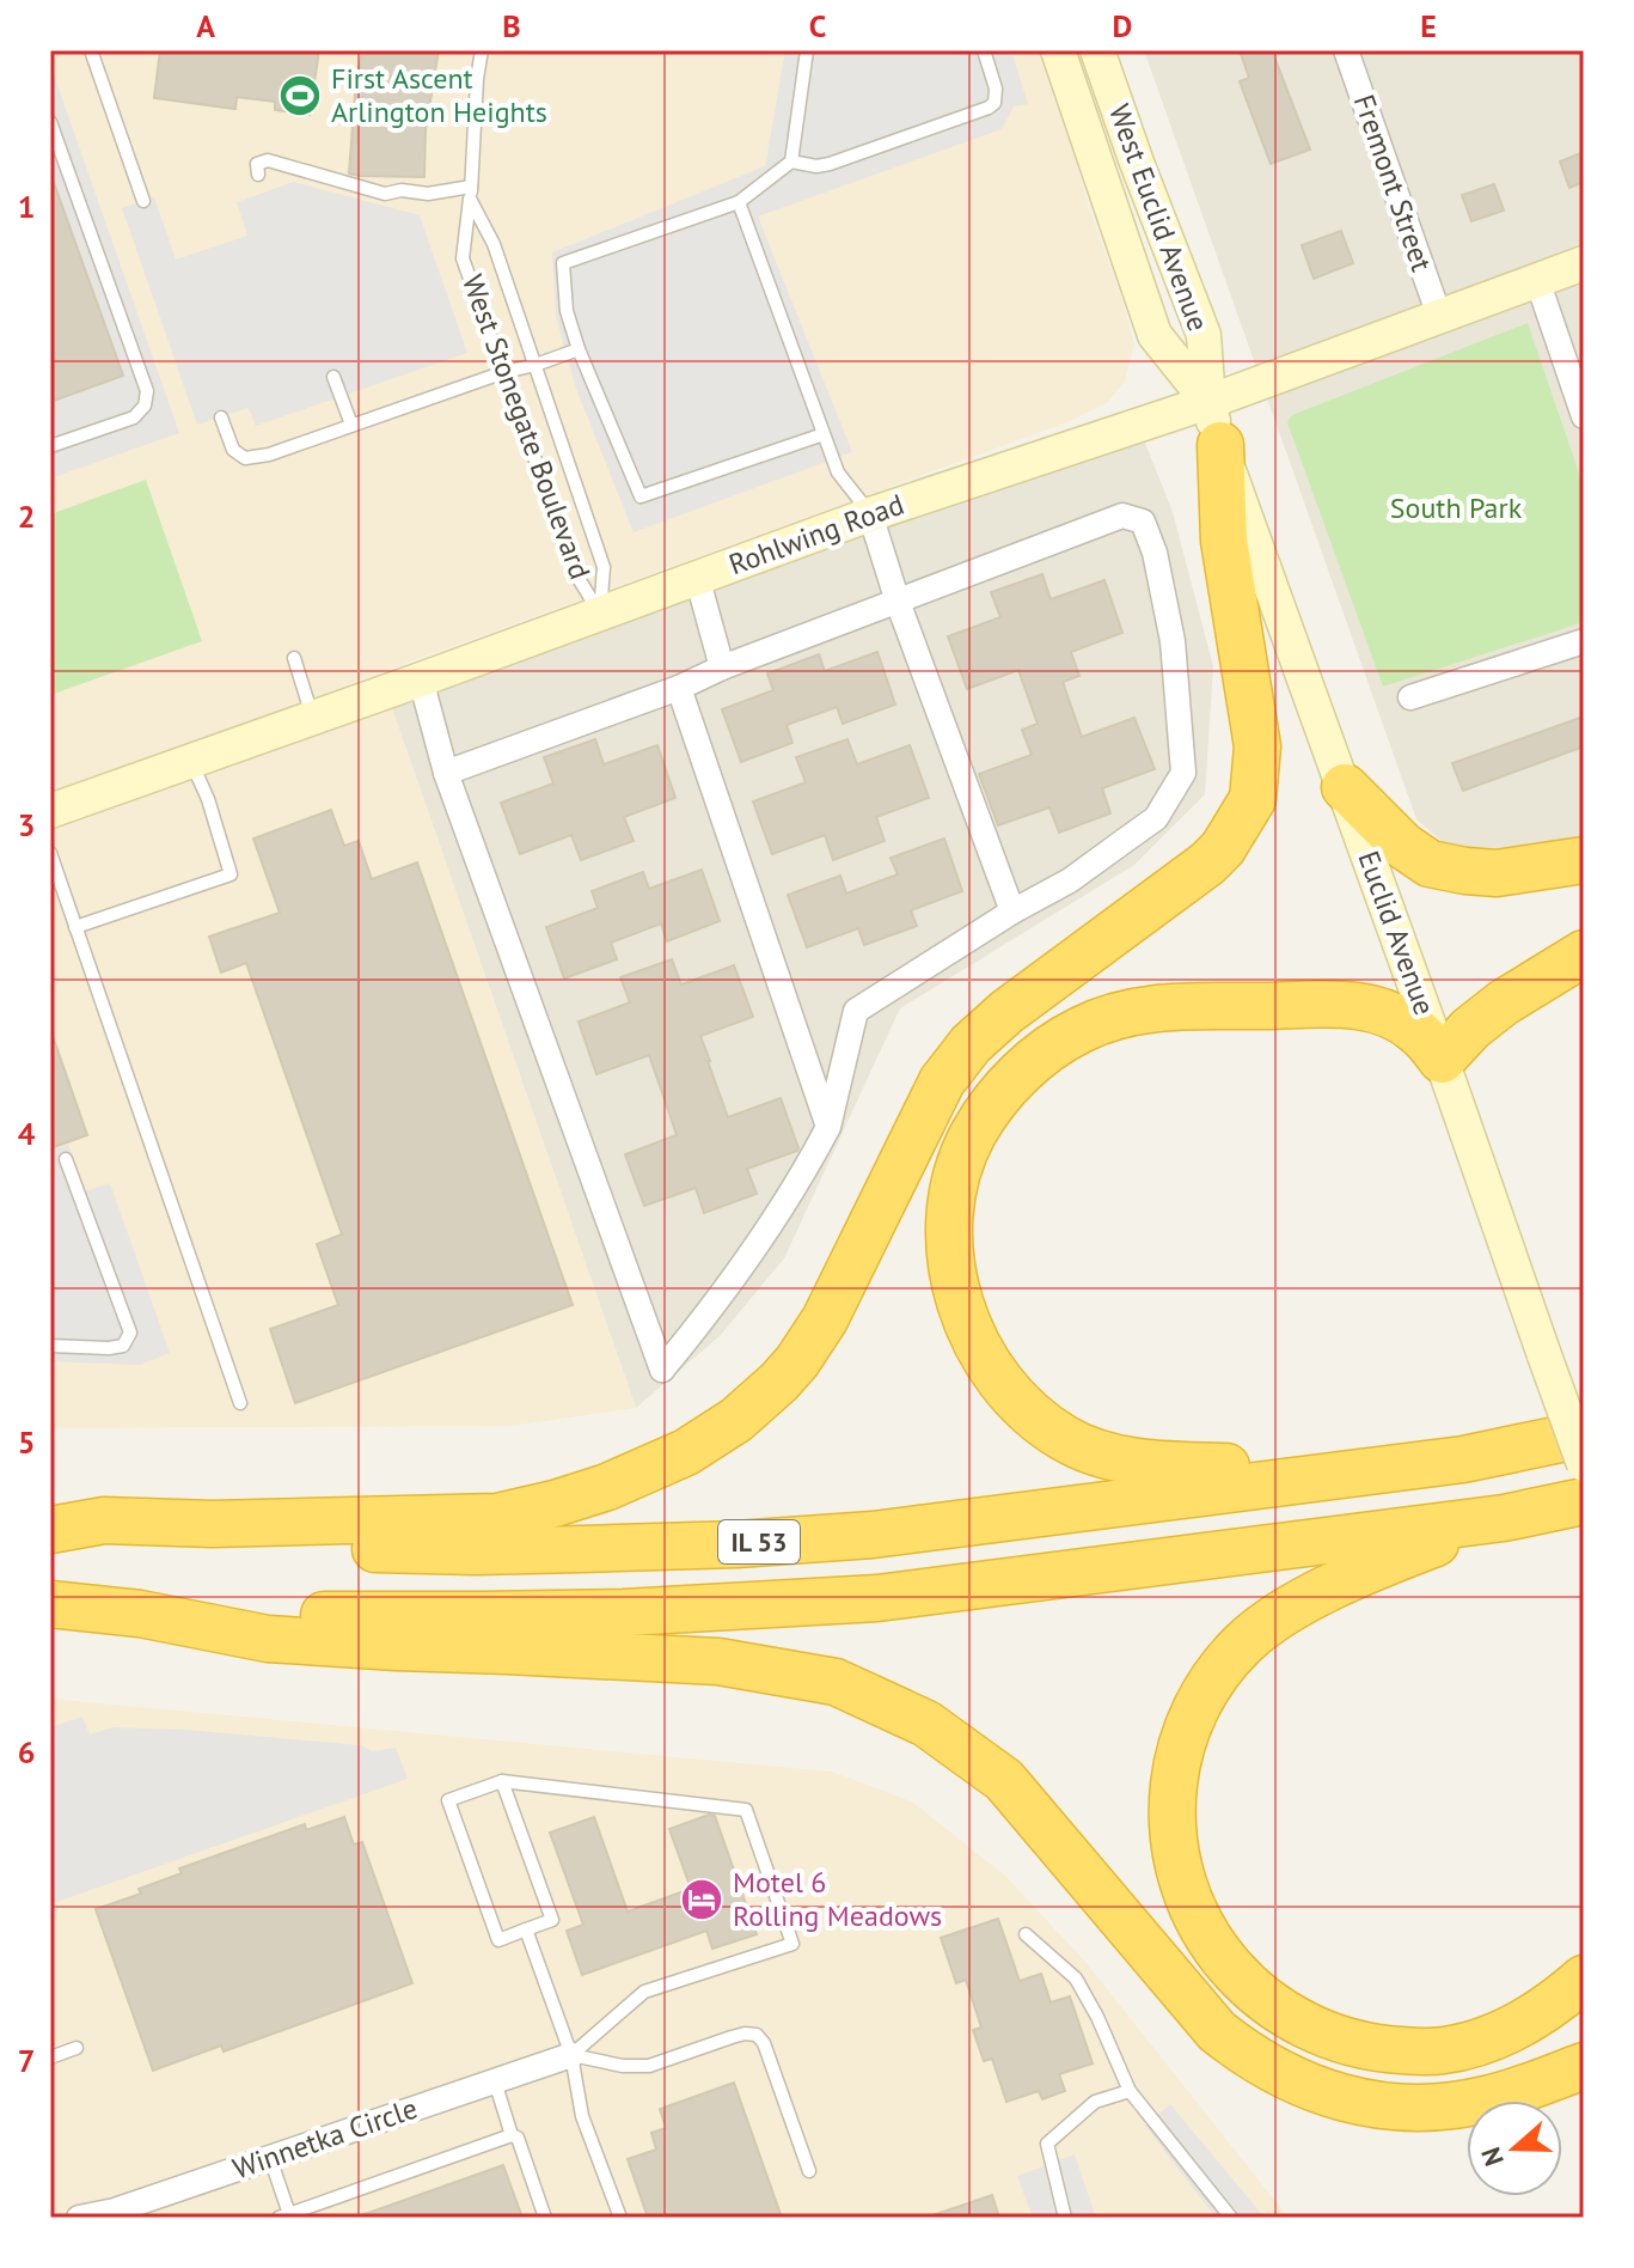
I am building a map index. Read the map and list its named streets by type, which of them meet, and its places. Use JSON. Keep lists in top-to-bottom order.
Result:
{
  "streets": {
    "highway": ["IL 53"],
    "main road": ["West Euclid Avenue", "Rohlwing Road", "Euclid Avenue"],
    "street": ["Fremont Street", "Winnetka Circle"],
    "lane": ["West Stonegate Boulevard"]
  },
  "crossings": [
    ["Fremont Street", "Rohlwing Road"],
    ["West Euclid Avenue", "Rohlwing Road"],
    ["West Euclid Avenue", "Euclid Avenue"],
    ["West Stonegate Boulevard", "Rohlwing Road"],
    ["Rohlwing Road", "Euclid Avenue"],
    ["Euclid Avenue", "IL 53"]
  ],
  "parks": ["South Park"],
  "places": {
    "sports": ["First Ascent Arlington Heights"],
    "hotel": ["Motel 6 Rolling Meadows"]
  },
  "north": "left",
  "grid": {
    "columns": [
      "A",
      "B",
      "C",
      "D",
      "E"
    ],
    "rows": [
      "1",
      "2",
      "3",
      "4",
      "5",
      "6",
      "7"
    ]
  }
}
